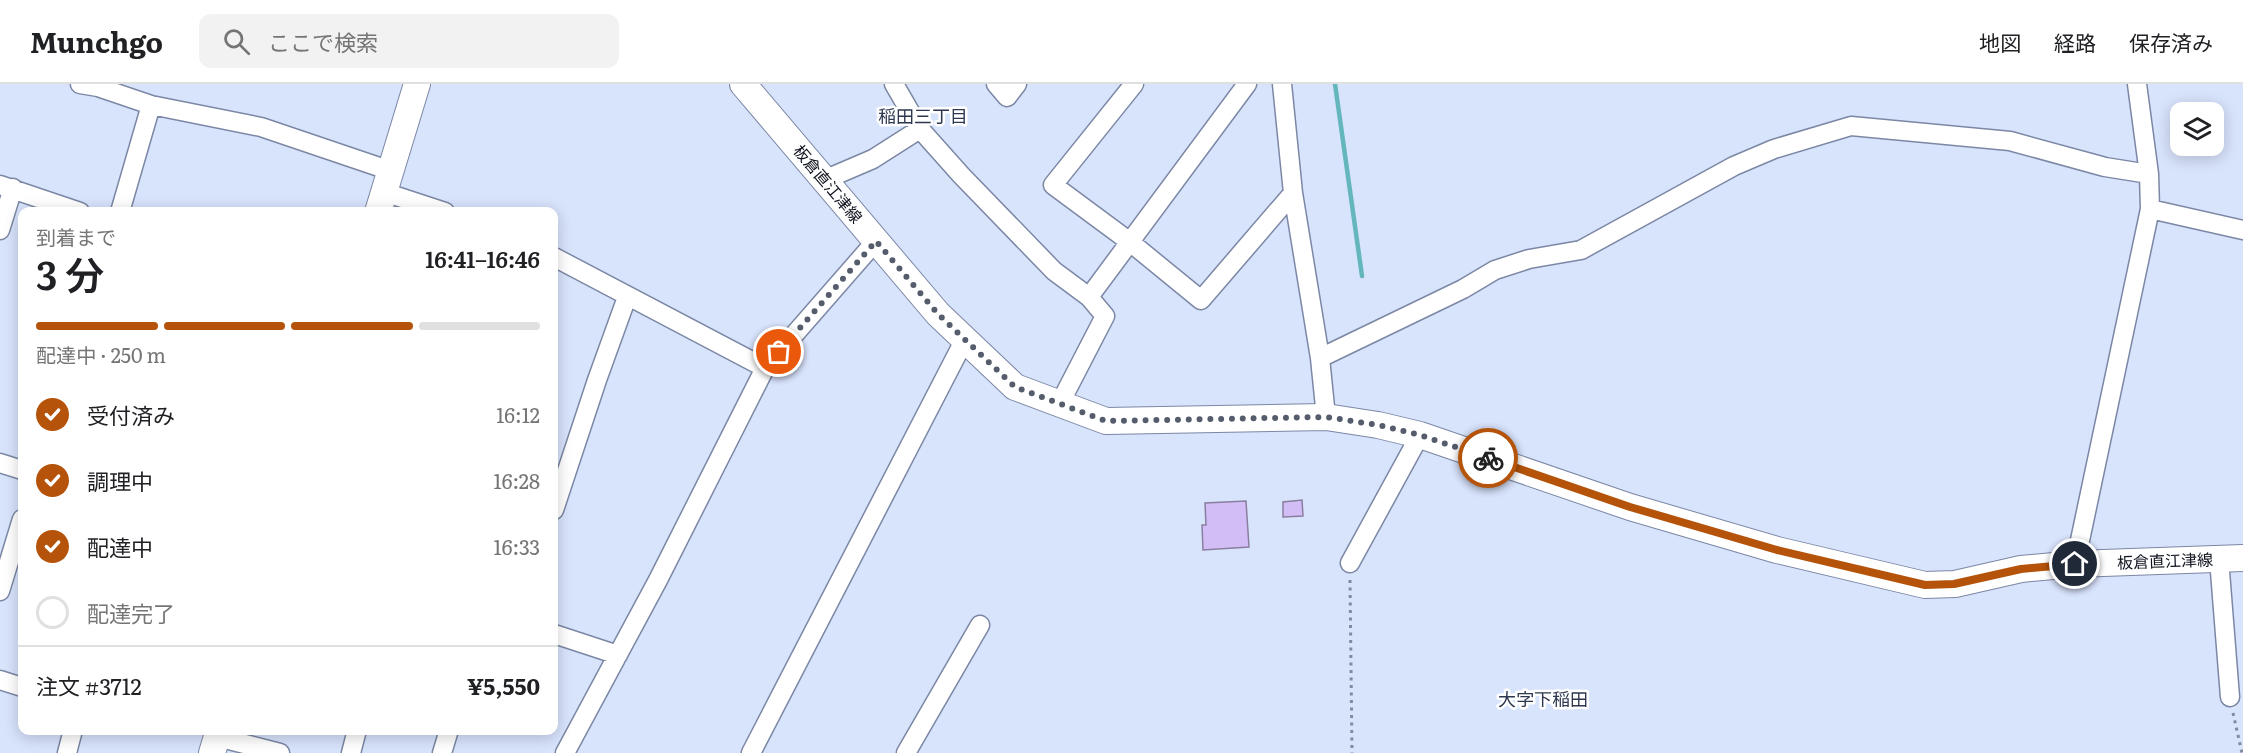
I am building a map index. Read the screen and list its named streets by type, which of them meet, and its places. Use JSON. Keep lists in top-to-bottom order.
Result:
{
  "streets": {
    "main road": ["板倉直江津線"]
  },
  "districts": ["稲田三丁目", "大字下稲田"],
  "page": {
    "header": "Munchgo",
    "search": "ここで検索",
    "nav": ["地図", "経路", "保存済み"],
    "heading": ["3 分", "到着まで", "16:41–16:46"],
    "panel": ["注文 #3712", "¥5,550"],
    "bar": "配達中 · 250 m",
    "list": [
      ["受付済み", "16:12"],
      ["調理中", "16:28"],
      ["配達中", "16:33"],
      "配達完了"
    ]
  }
}
